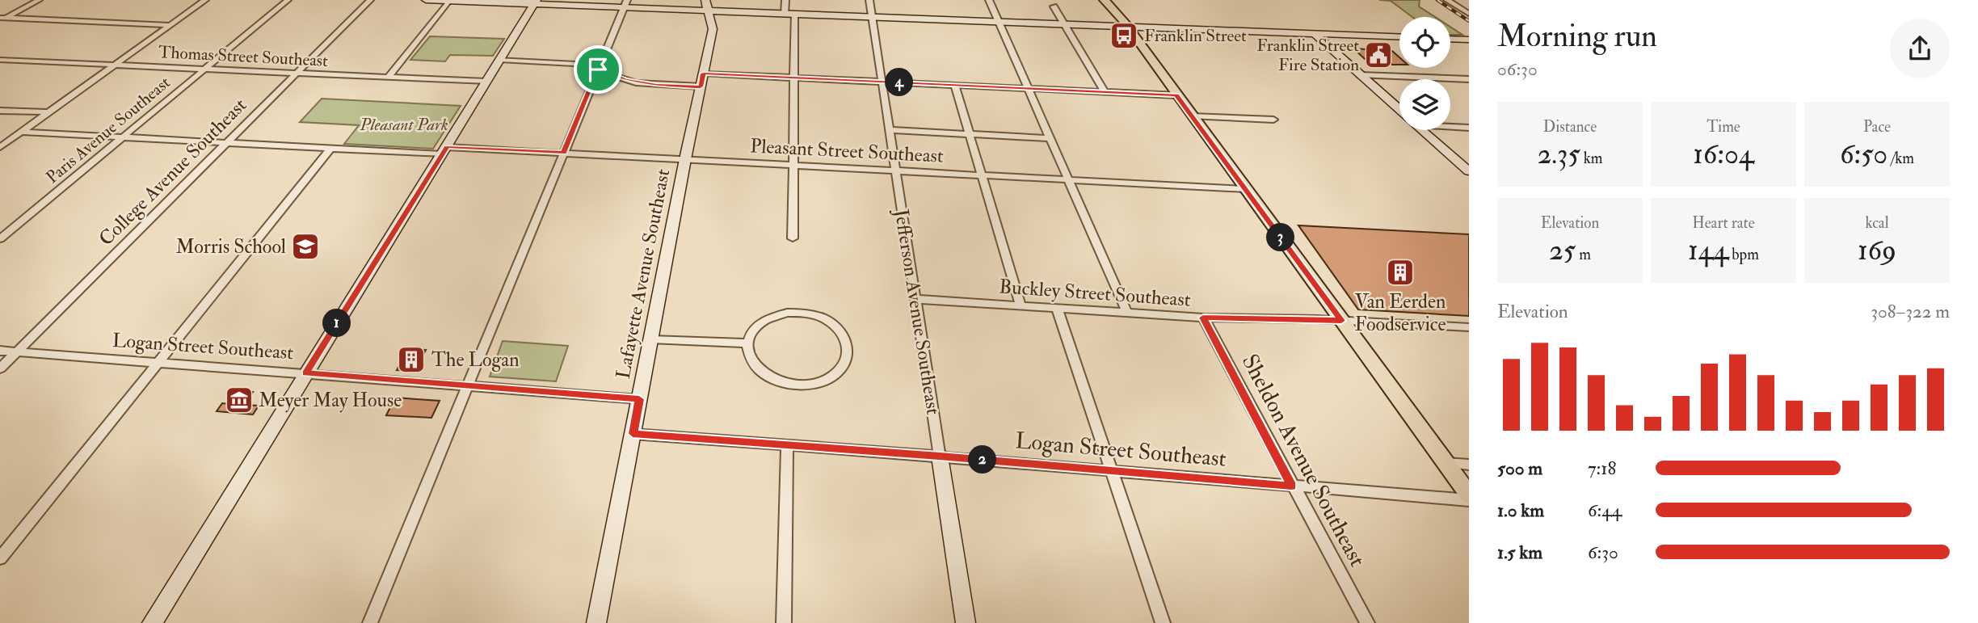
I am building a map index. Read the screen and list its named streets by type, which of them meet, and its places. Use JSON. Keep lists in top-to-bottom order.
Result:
{
  "streets": {
    "street": [
      "Thomas Street Southeast",
      "Paris Avenue Southeast",
      "Pleasant Street Southeast",
      "College Avenue Southeast",
      "Lafayette Avenue Southeast",
      "Buckley Street Southeast",
      "Jefferson Avenue Southeast",
      "Logan Street Southeast",
      "Sheldon Avenue Southeast"
    ]
  },
  "crossings": [
    ["Thomas Street Southeast", "Paris Avenue Southeast"],
    ["Thomas Street Southeast", "College Avenue Southeast"],
    ["Paris Avenue Southeast", "Pleasant Street Southeast"],
    ["Pleasant Street Southeast", "College Avenue Southeast"],
    ["Pleasant Street Southeast", "Lafayette Avenue Southeast"],
    ["Pleasant Street Southeast", "Jefferson Avenue Southeast"],
    ["College Avenue Southeast", "Logan Street Southeast"],
    ["Lafayette Avenue Southeast", "Logan Street Southeast"],
    ["Buckley Street Southeast", "Jefferson Avenue Southeast"],
    ["Buckley Street Southeast", "Sheldon Avenue Southeast"],
    ["Jefferson Avenue Southeast", "Logan Street Southeast"],
    ["Logan Street Southeast", "Sheldon Avenue Southeast"]
  ],
  "parks": ["Pleasant Park"],
  "places": {
    "bus stop": ["Franklin Street"],
    "public building": ["Franklin Street Fire Station"],
    "school or university": ["Morris School"],
    "building": ["Van Eerden Foodservice", "The Logan"],
    "museum": ["Meyer May House"]
  },
  "page": {
    "heading": ["Morning run", "06:30"],
    "pins": [
      "4",
      "3",
      "1",
      "2"
    ],
    "stats": [
      ["Distance", "2.35 km"],
      ["Time", "16:04"],
      ["Pace", "6:50 /km"],
      ["Elevation", "25 m"],
      ["Heart rate", "144 bpm"],
      ["kcal", "169"]
    ],
    "chart": ["Elevation", "308–322 m"],
    "list": [
      {
        "name": "500 m",
        "note": "7:18"
      },
      {
        "name": "1.0 km",
        "note": "6:44"
      },
      {
        "name": "1.5 km",
        "note": "6:30"
      }
    ]
  }
}
